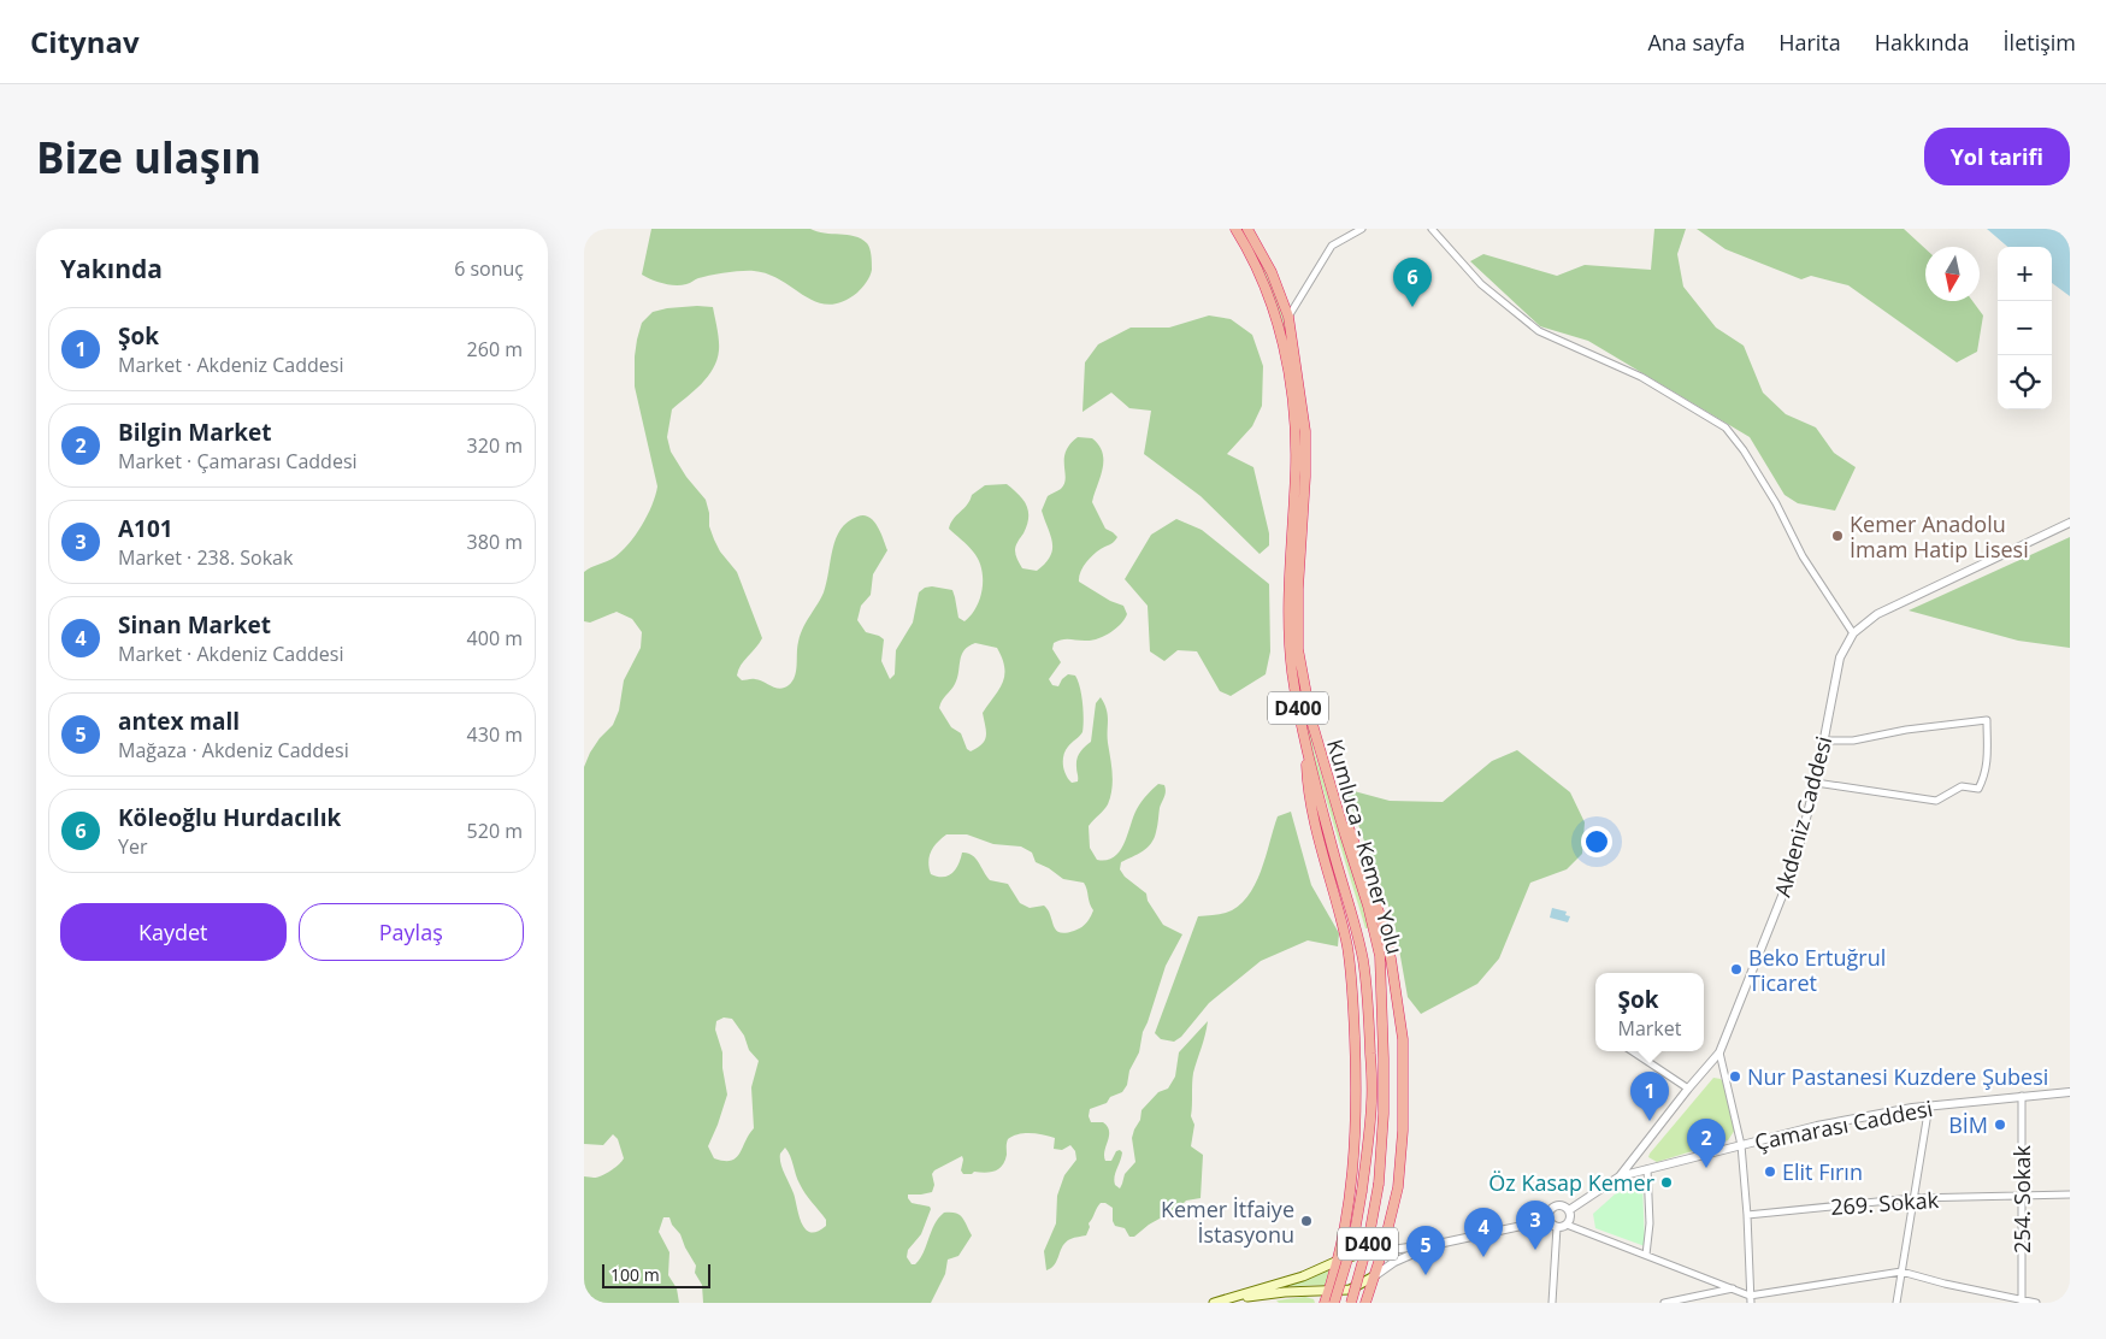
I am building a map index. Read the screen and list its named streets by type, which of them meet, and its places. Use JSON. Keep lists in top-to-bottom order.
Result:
{
  "streets": {
    "highway": ["D400", "Kumluca - Kemer Yolu"],
    "street": [
      "Akdeniz Caddesi",
      "Çamarası Caddesi",
      "254. Sokak",
      "269. Sokak"
    ]
  },
  "crossings": [
    ["Akdeniz Caddesi", "Çamarası Caddesi"],
    ["Çamarası Caddesi", "254. Sokak"],
    ["254. Sokak", "269. Sokak"]
  ],
  "places": [
    "Kemer Anadolu İmam Hatip Lisesi",
    "Beko Ertuğrul Ticaret",
    "Nur Pastanesi Kuzdere Şubesi",
    "BİM",
    "Elit Fırın",
    "Öz Kasap Kemer",
    "Kemer İtfaiye İstasyonu"
  ],
  "scale_bar": "100 m",
  "north": "bottom",
  "page": {
    "header": "Citynav",
    "nav": [
      "Ana sayfa",
      "Harita",
      "Hakkında",
      "İletişim"
    ],
    "buttons": [
      "Yol tarifi",
      ["Kaydet", "Paylaş"]
    ],
    "title": "Bize ulaşın",
    "heading": ["Yakında", "6 sonuç"],
    "map_buttons": ["+", "−"],
    "pins": [
      "6",
      "1",
      "2",
      "3",
      "4",
      "5"
    ],
    "list": [
      {
        "mark": "1",
        "name": "Şok",
        "note": "Market · Akdeniz Caddesi",
        "value": "260 m"
      },
      {
        "mark": "2",
        "name": "Bilgin Market",
        "note": "Market · Çamarası Caddesi",
        "value": "320 m"
      },
      {
        "mark": "3",
        "name": "A101",
        "note": "Market · 238. Sokak",
        "value": "380 m"
      },
      {
        "mark": "4",
        "name": "Sinan Market",
        "note": "Market · Akdeniz Caddesi",
        "value": "400 m"
      },
      {
        "mark": "5",
        "name": "antex mall",
        "note": "Mağaza · Akdeniz Caddesi",
        "value": "430 m"
      },
      {
        "mark": "6",
        "name": "Köleoğlu Hurdacılık",
        "note": "Yer",
        "value": "520 m"
      }
    ],
    "popup": ["Şok", "Market"],
    "scale": "100 m"
  }
}
